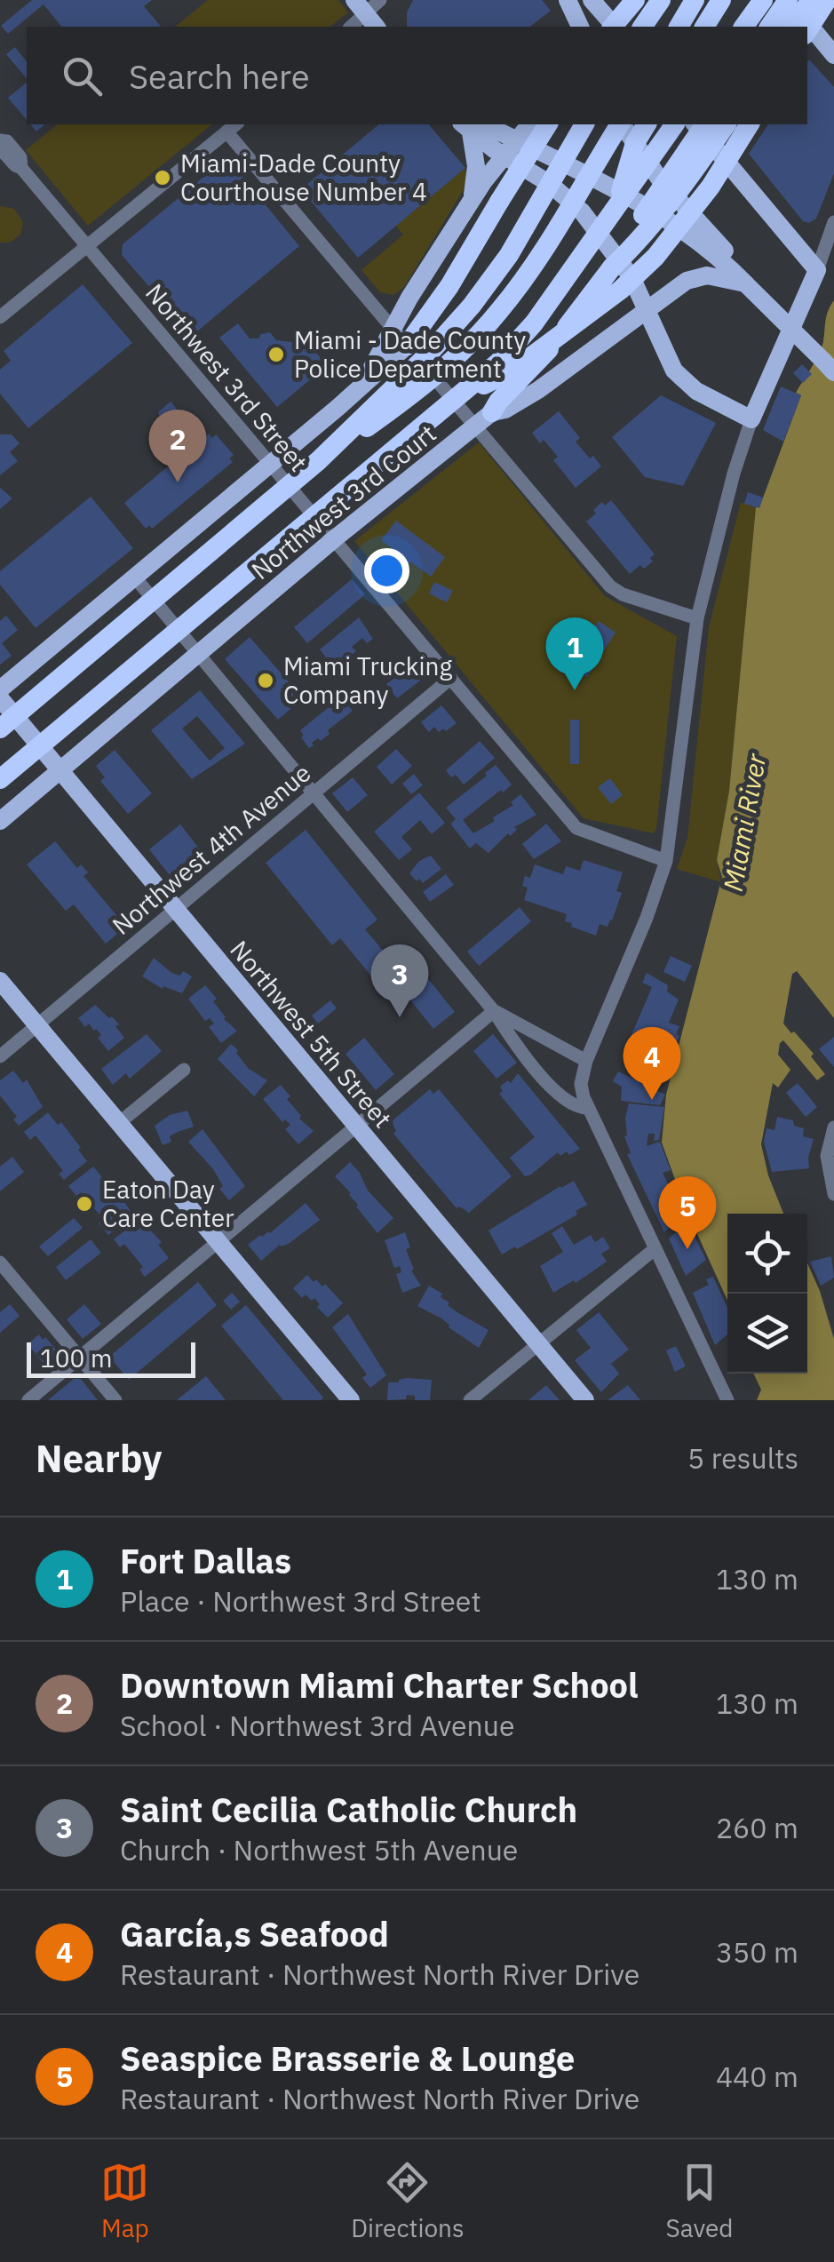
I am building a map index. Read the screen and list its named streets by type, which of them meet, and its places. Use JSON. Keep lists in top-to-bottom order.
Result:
{
  "streets": {
    "main road": ["Northwest 3rd Court", "Northwest 5th Street"],
    "street": ["Northwest 3rd Street", "Northwest 4th Avenue"]
  },
  "crossings": [
    ["Northwest 3rd Street", "Northwest 3rd Court"],
    ["Northwest 3rd Street", "Northwest 4th Avenue"],
    ["Northwest 3rd Court", "Northwest 5th Street"],
    ["Northwest 4th Avenue", "Northwest 5th Street"]
  ],
  "water": ["Miami River"],
  "places": [
    "Miami-Dade County Courthouse Number 4",
    "Miami - Dade County Police Department",
    "Miami Trucking Company",
    "Eaton Day Care Center"
  ],
  "scale_bar": "100 m",
  "page": {
    "search": "Search here",
    "pins": [
      "2",
      "1",
      "3",
      "4",
      "5"
    ],
    "scale": "100 m",
    "heading": ["Nearby", "5 results"],
    "list": [
      {
        "mark": "1",
        "name": "Fort Dallas",
        "note": "Place · Northwest 3rd Street",
        "value": "130 m"
      },
      {
        "mark": "2",
        "name": "Downtown Miami Charter School",
        "note": "School · Northwest 3rd Avenue",
        "value": "130 m"
      },
      {
        "mark": "3",
        "name": "Saint Cecilia Catholic Church",
        "note": "Church · Northwest 5th Avenue",
        "value": "260 m"
      },
      {
        "mark": "4",
        "name": "García,s Seafood",
        "note": "Restaurant · Northwest North River Drive",
        "value": "350 m"
      },
      {
        "mark": "5",
        "name": "Seaspice Brasserie & Lounge",
        "note": "Restaurant · Northwest North River Drive",
        "value": "440 m"
      }
    ],
    "nav": ["Map", "Directions", "Saved"]
  }
}
